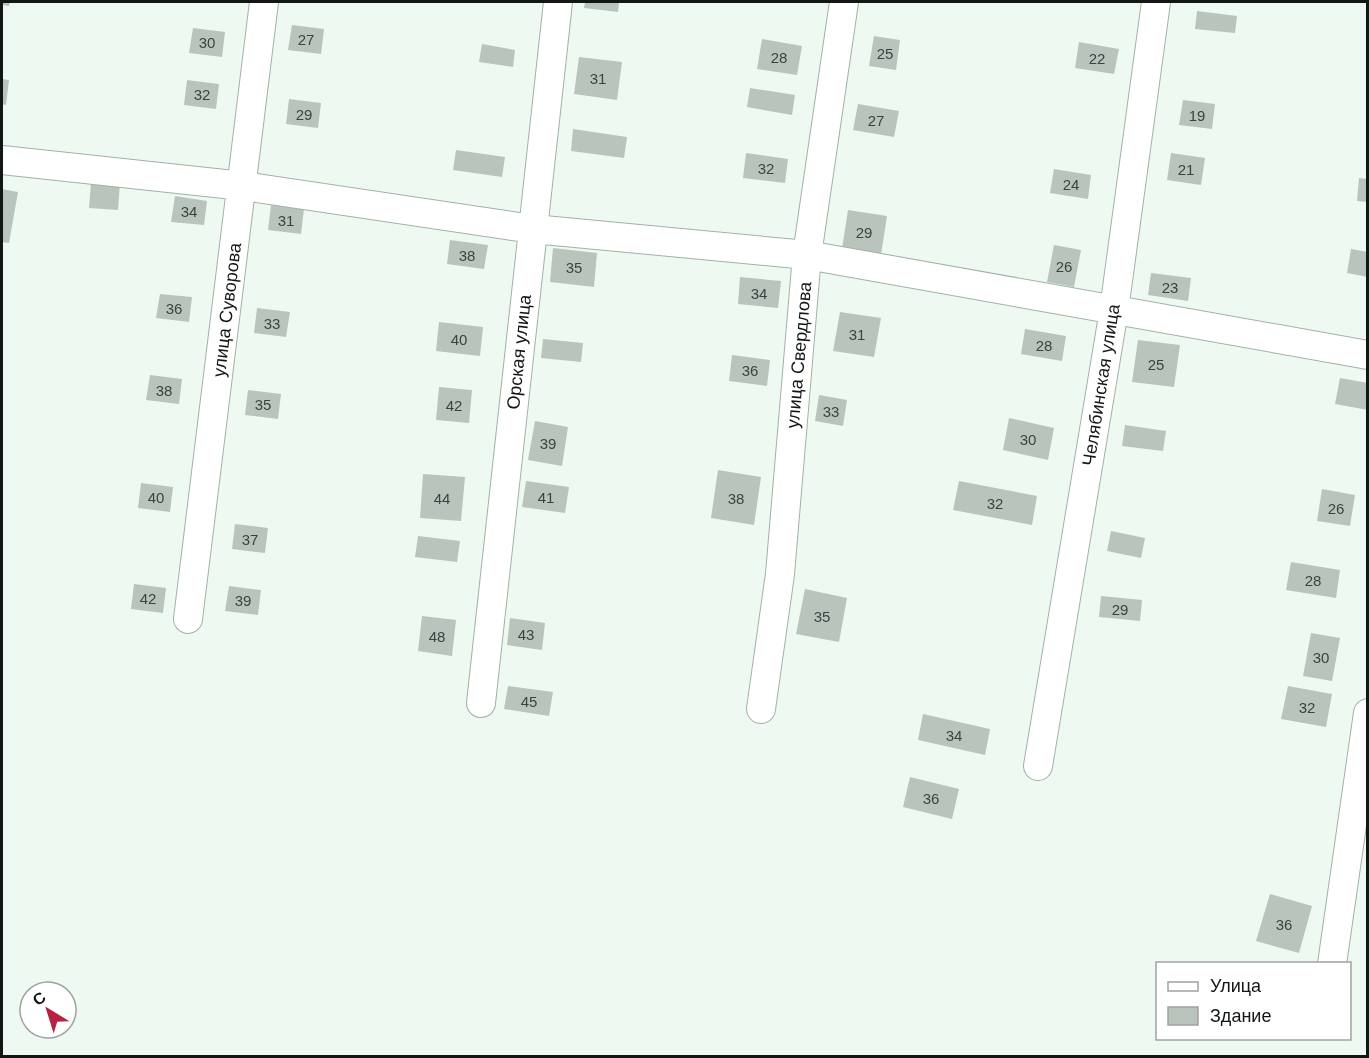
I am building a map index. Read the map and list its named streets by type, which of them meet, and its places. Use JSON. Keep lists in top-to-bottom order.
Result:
{
  "streets": {
    "street": [
      "улица Суворова",
      "Орская улица",
      "улица Свердлова",
      "Челябинская улица"
    ]
  },
  "house_numbers": [
    "27",
    "30",
    "25",
    "28",
    "22",
    "31",
    "32",
    "29",
    "19",
    "27",
    "32",
    "21",
    "24",
    "34",
    "31",
    "29",
    "38",
    "26",
    "35",
    "23",
    "34",
    "36",
    "33",
    "31",
    "40",
    "28",
    "25",
    "36",
    "38",
    "35",
    "42",
    "33",
    "30",
    "39",
    "40",
    "41",
    "44",
    "38",
    "32",
    "26",
    "37",
    "28",
    "42",
    "39",
    "29",
    "35",
    "43",
    "48",
    "30",
    "45",
    "32",
    "34",
    "36",
    "36"
  ],
  "legend": ["Улица", "Здание"],
  "north": "top left"
}
